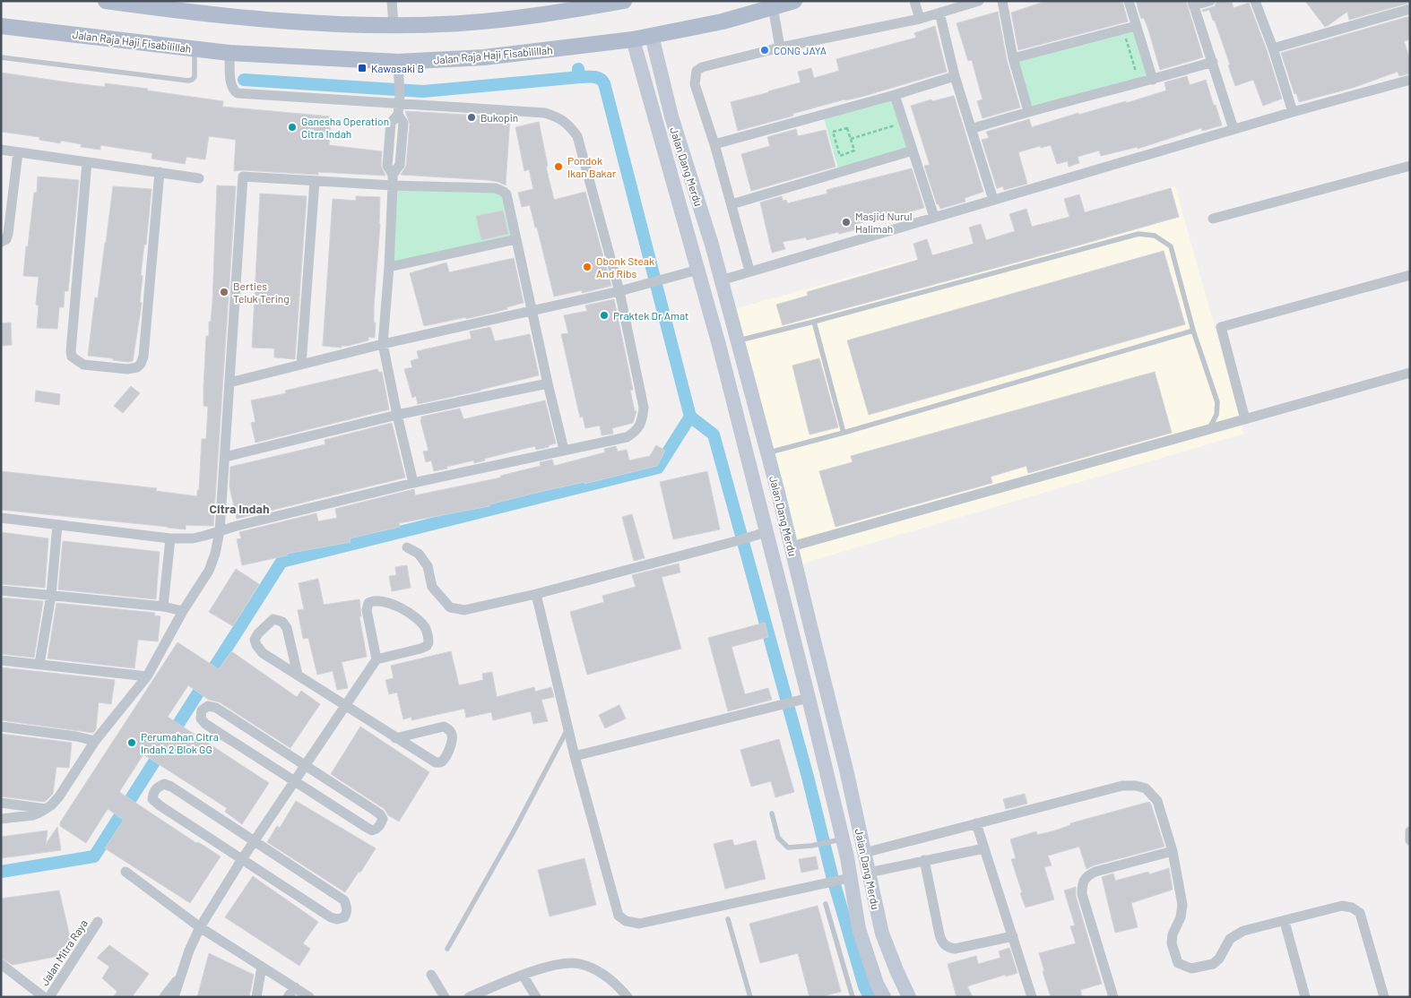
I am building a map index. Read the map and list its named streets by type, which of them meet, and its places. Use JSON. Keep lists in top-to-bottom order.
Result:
{
  "streets": {
    "main road": ["Jalan Raja Haji Fisabilillah", "Jalan Dang Merdu"],
    "street": ["Jalan Mitra Raya"]
  },
  "crossings": [
    ["Jalan Raja Haji Fisabilillah", "Jalan Dang Merdu"]
  ],
  "districts": ["Citra Indah"],
  "places": {
    "other": [
      "CONG JAYA",
      "Bukopin",
      "Ganesha Operation Citra Indah",
      "Pondok Ikan Bakar",
      "Masjid Nurul Halimah",
      "Obonk Steak And Ribs",
      "Berties Teluk Tering",
      "Praktek Dr Amat",
      "Perumahan Citra Indah 2 Blok GG"
    ],
    "transit": ["Kawasaki B"]
  }
}
